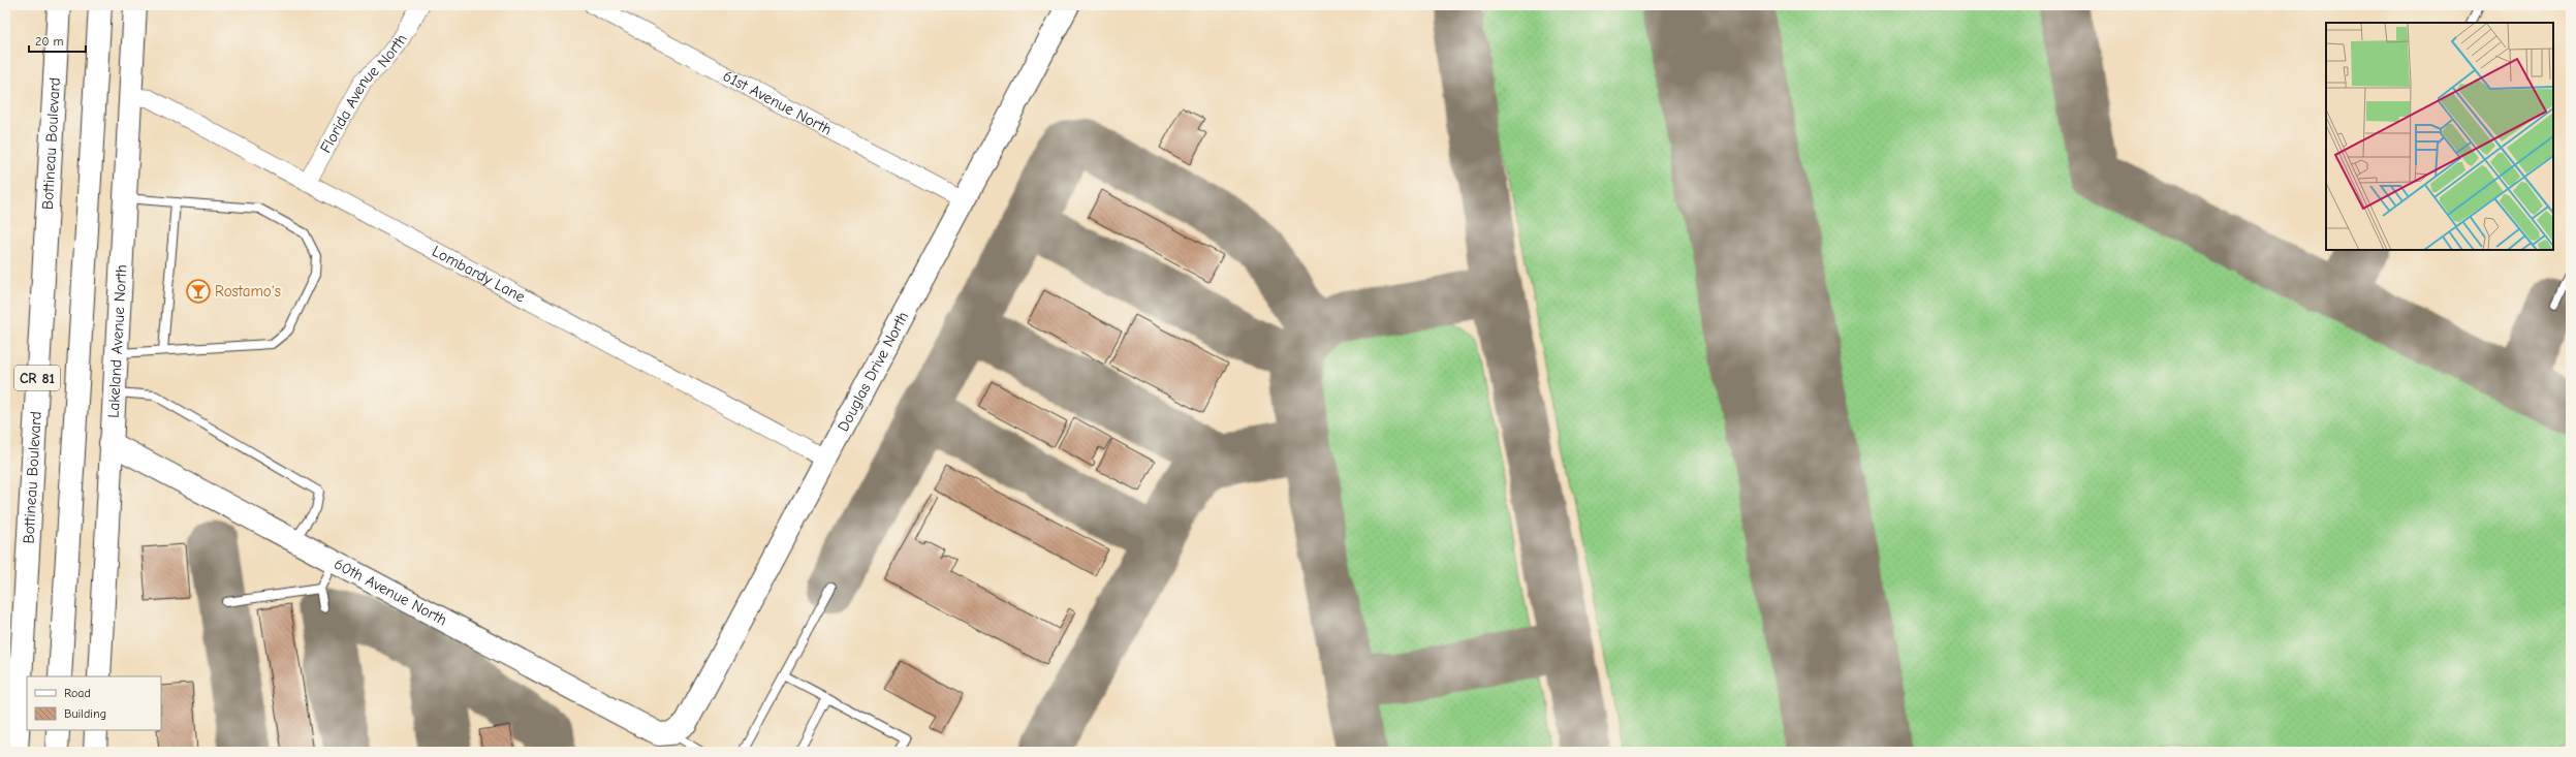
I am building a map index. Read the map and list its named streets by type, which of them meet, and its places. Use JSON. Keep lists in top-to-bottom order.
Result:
{
  "streets": {
    "main road": [
      "Bottineau Boulevard",
      "Lakeland Avenue North",
      "Douglas Drive North",
      "CR 81",
      "60th Avenue North"
    ],
    "street": ["Florida Avenue North", "61st Avenue North", "Lombardy Lane"]
  },
  "crossings": [
    ["Florida Avenue North", "Lombardy Lane"],
    ["61st Avenue North", "Douglas Drive North"],
    ["Lombardy Lane", "Lakeland Avenue North"],
    ["Lombardy Lane", "Douglas Drive North"],
    ["Lakeland Avenue North", "60th Avenue North"],
    ["Douglas Drive North", "60th Avenue North"]
  ],
  "places": {
    "bar": ["Rostamo's"]
  },
  "legend": ["Road", "Building"],
  "scale_bar": "20 m"
}
